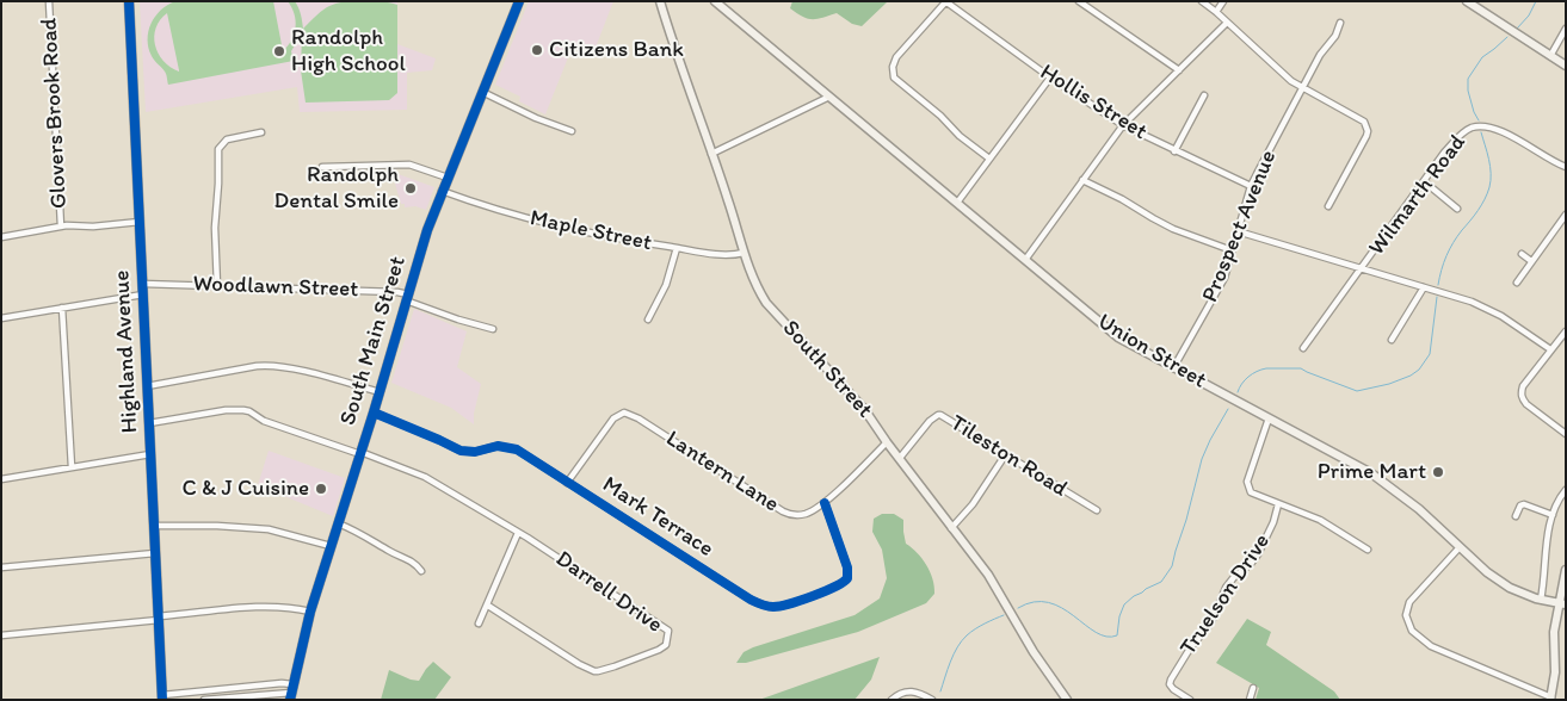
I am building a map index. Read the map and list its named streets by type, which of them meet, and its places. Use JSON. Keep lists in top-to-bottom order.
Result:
{
  "streets": {
    "main road": [
      "South Main Street",
      "Highland Avenue",
      "Union Street",
      "South Street"
    ],
    "street": [
      "Hollis Street",
      "Glovers Brook Road",
      "Wilmarth Road",
      "Prospect Avenue",
      "Maple Street",
      "Woodlawn Street",
      "Tileston Road",
      "Lantern Lane",
      "Mark Terrace",
      "Darrell Drive",
      "Truelson Drive"
    ]
  },
  "crossings": [
    ["Hollis Street", "Prospect Avenue"],
    ["Prospect Avenue", "Union Street"],
    ["Maple Street", "South Main Street"],
    ["Maple Street", "South Street"],
    ["Woodlawn Street", "South Main Street"],
    ["Woodlawn Street", "Highland Avenue"],
    ["South Main Street", "Mark Terrace"],
    ["South Main Street", "Darrell Drive"],
    ["Highland Avenue", "Darrell Drive"],
    ["South Street", "Tileston Road"],
    ["South Street", "Lantern Lane"],
    ["Lantern Lane", "Mark Terrace"]
  ],
  "places": [
    "Citizens Bank",
    "Randolph High School",
    "Randolph Dental Smile",
    "Prime Mart",
    "C & J Cuisine"
  ]
}
